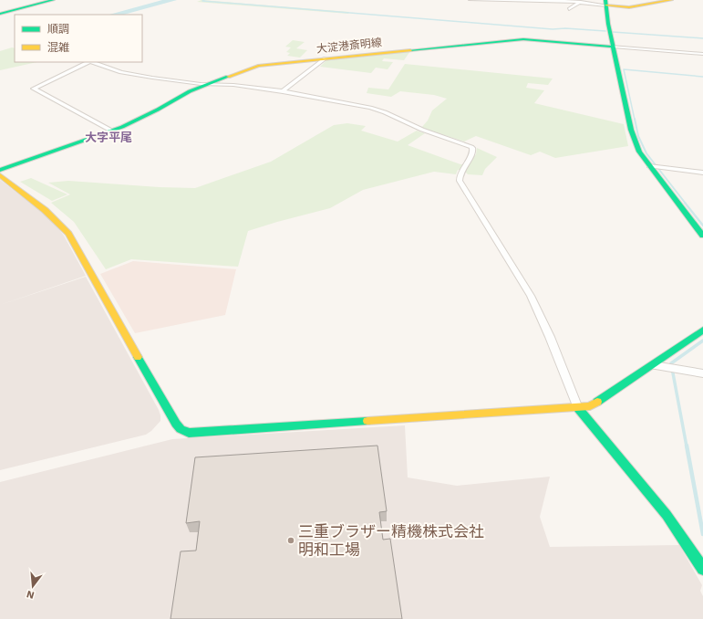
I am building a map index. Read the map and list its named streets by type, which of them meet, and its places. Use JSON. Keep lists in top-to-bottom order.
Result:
{
  "streets": {
    "street": ["大淀港斎明線"]
  },
  "districts": ["大字平尾"],
  "places": ["三重ブラザー精機株式会社 明和工場"],
  "legend": ["順調", "混雑"],
  "north": "bottom"
}
